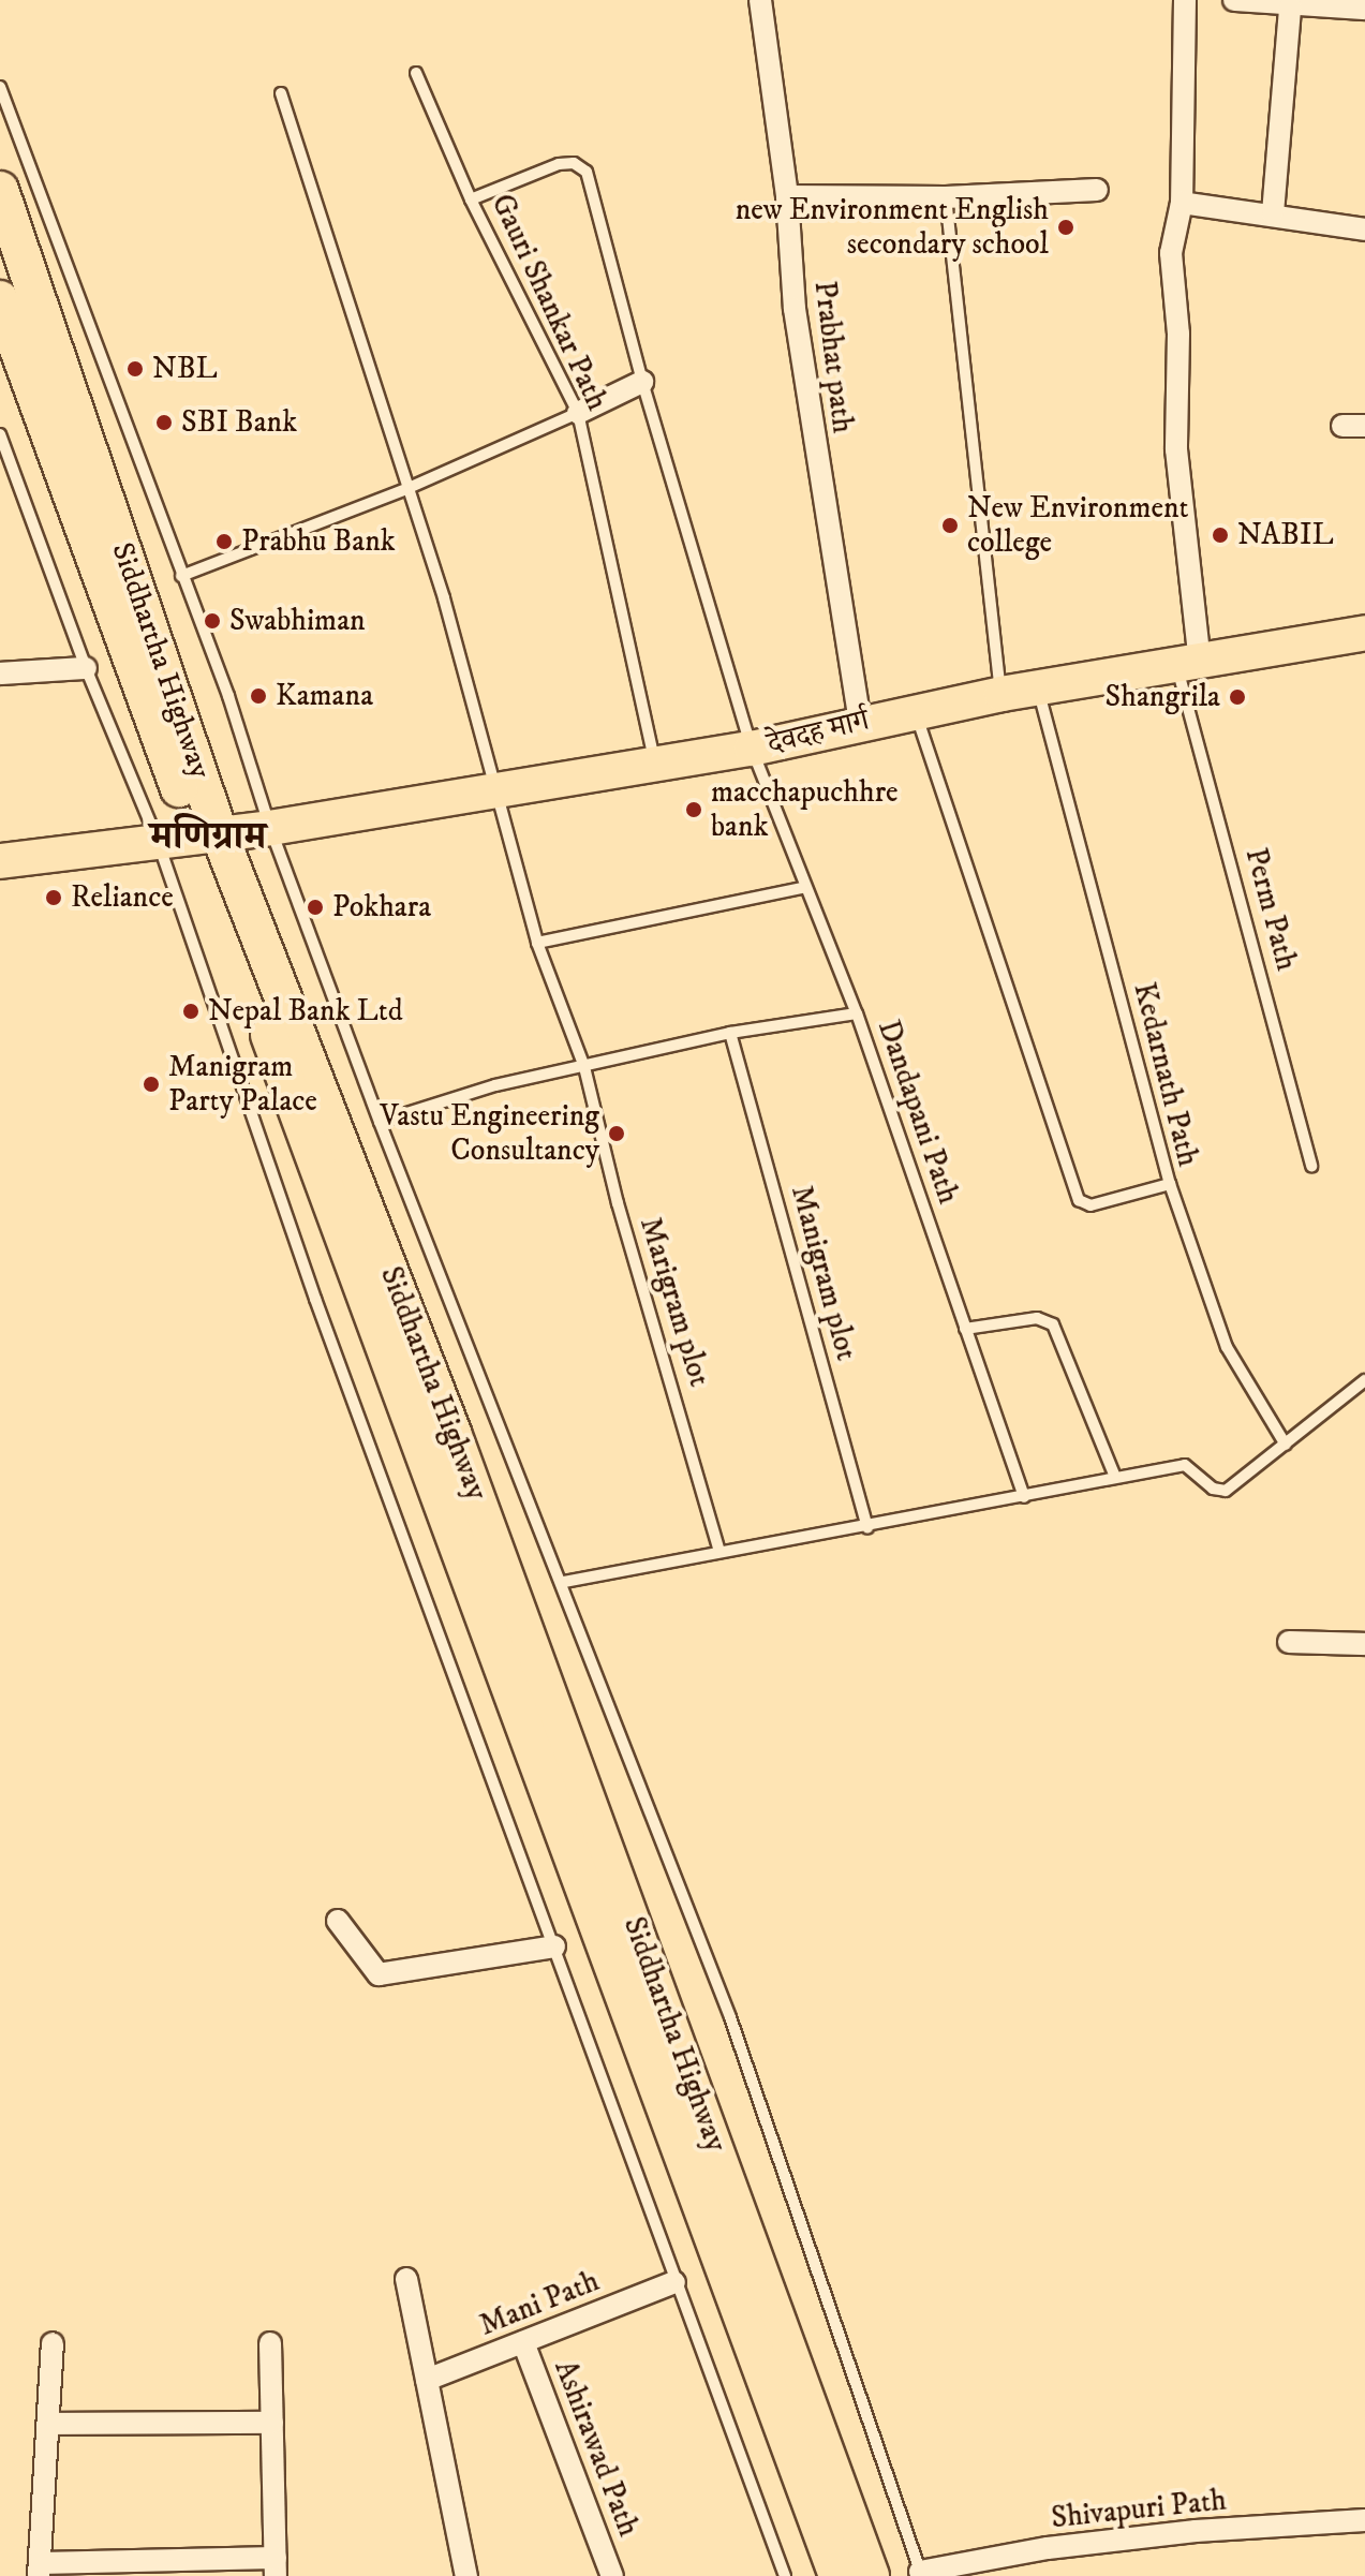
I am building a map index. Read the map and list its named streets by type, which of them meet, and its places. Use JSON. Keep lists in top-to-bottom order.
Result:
{
  "streets": {
    "highway": ["Siddhartha Highway"],
    "main road": ["देवदह मार्ग"],
    "street": [
      "Prabhat path",
      "Mani Path",
      "Ashirawad Path",
      "Shivapuri Path"
    ],
    "lane": [
      "Gauri Shankar Path",
      "Perm Path",
      "Kedarnath Path",
      "Dandapani Path",
      "Manigram plot",
      "Marigram plot"
    ]
  },
  "crossings": [
    ["Gauri Shankar Path", "देवदह मार्ग"],
    ["Gauri Shankar Path", "Dandapani Path"],
    ["Prabhat path", "देवदह मार्ग"],
    ["Siddhartha Highway", "देवदह मार्ग"],
    ["देवदह मार्ग", "Perm Path"],
    ["देवदह मार्ग", "Kedarnath Path"],
    ["देवदह मार्ग", "Dandapani Path"],
    ["देवदह मार्ग", "Marigram plot"],
    ["Mani Path", "Ashirawad Path"]
  ],
  "districts": ["मणिग्राम"],
  "places": [
    "new Environment English secondary school",
    "NBL",
    "SBI Bank",
    "New Environment college",
    "NABIL",
    "Prabhu Bank",
    "Swabhiman",
    "Kamana",
    "Shangrila",
    "macchapuchhre bank",
    "Reliance",
    "Pokhara",
    "Nepal Bank Ltd",
    "Manigram Party Palace",
    "Vastu Engineering Consultancy"
  ]
}
